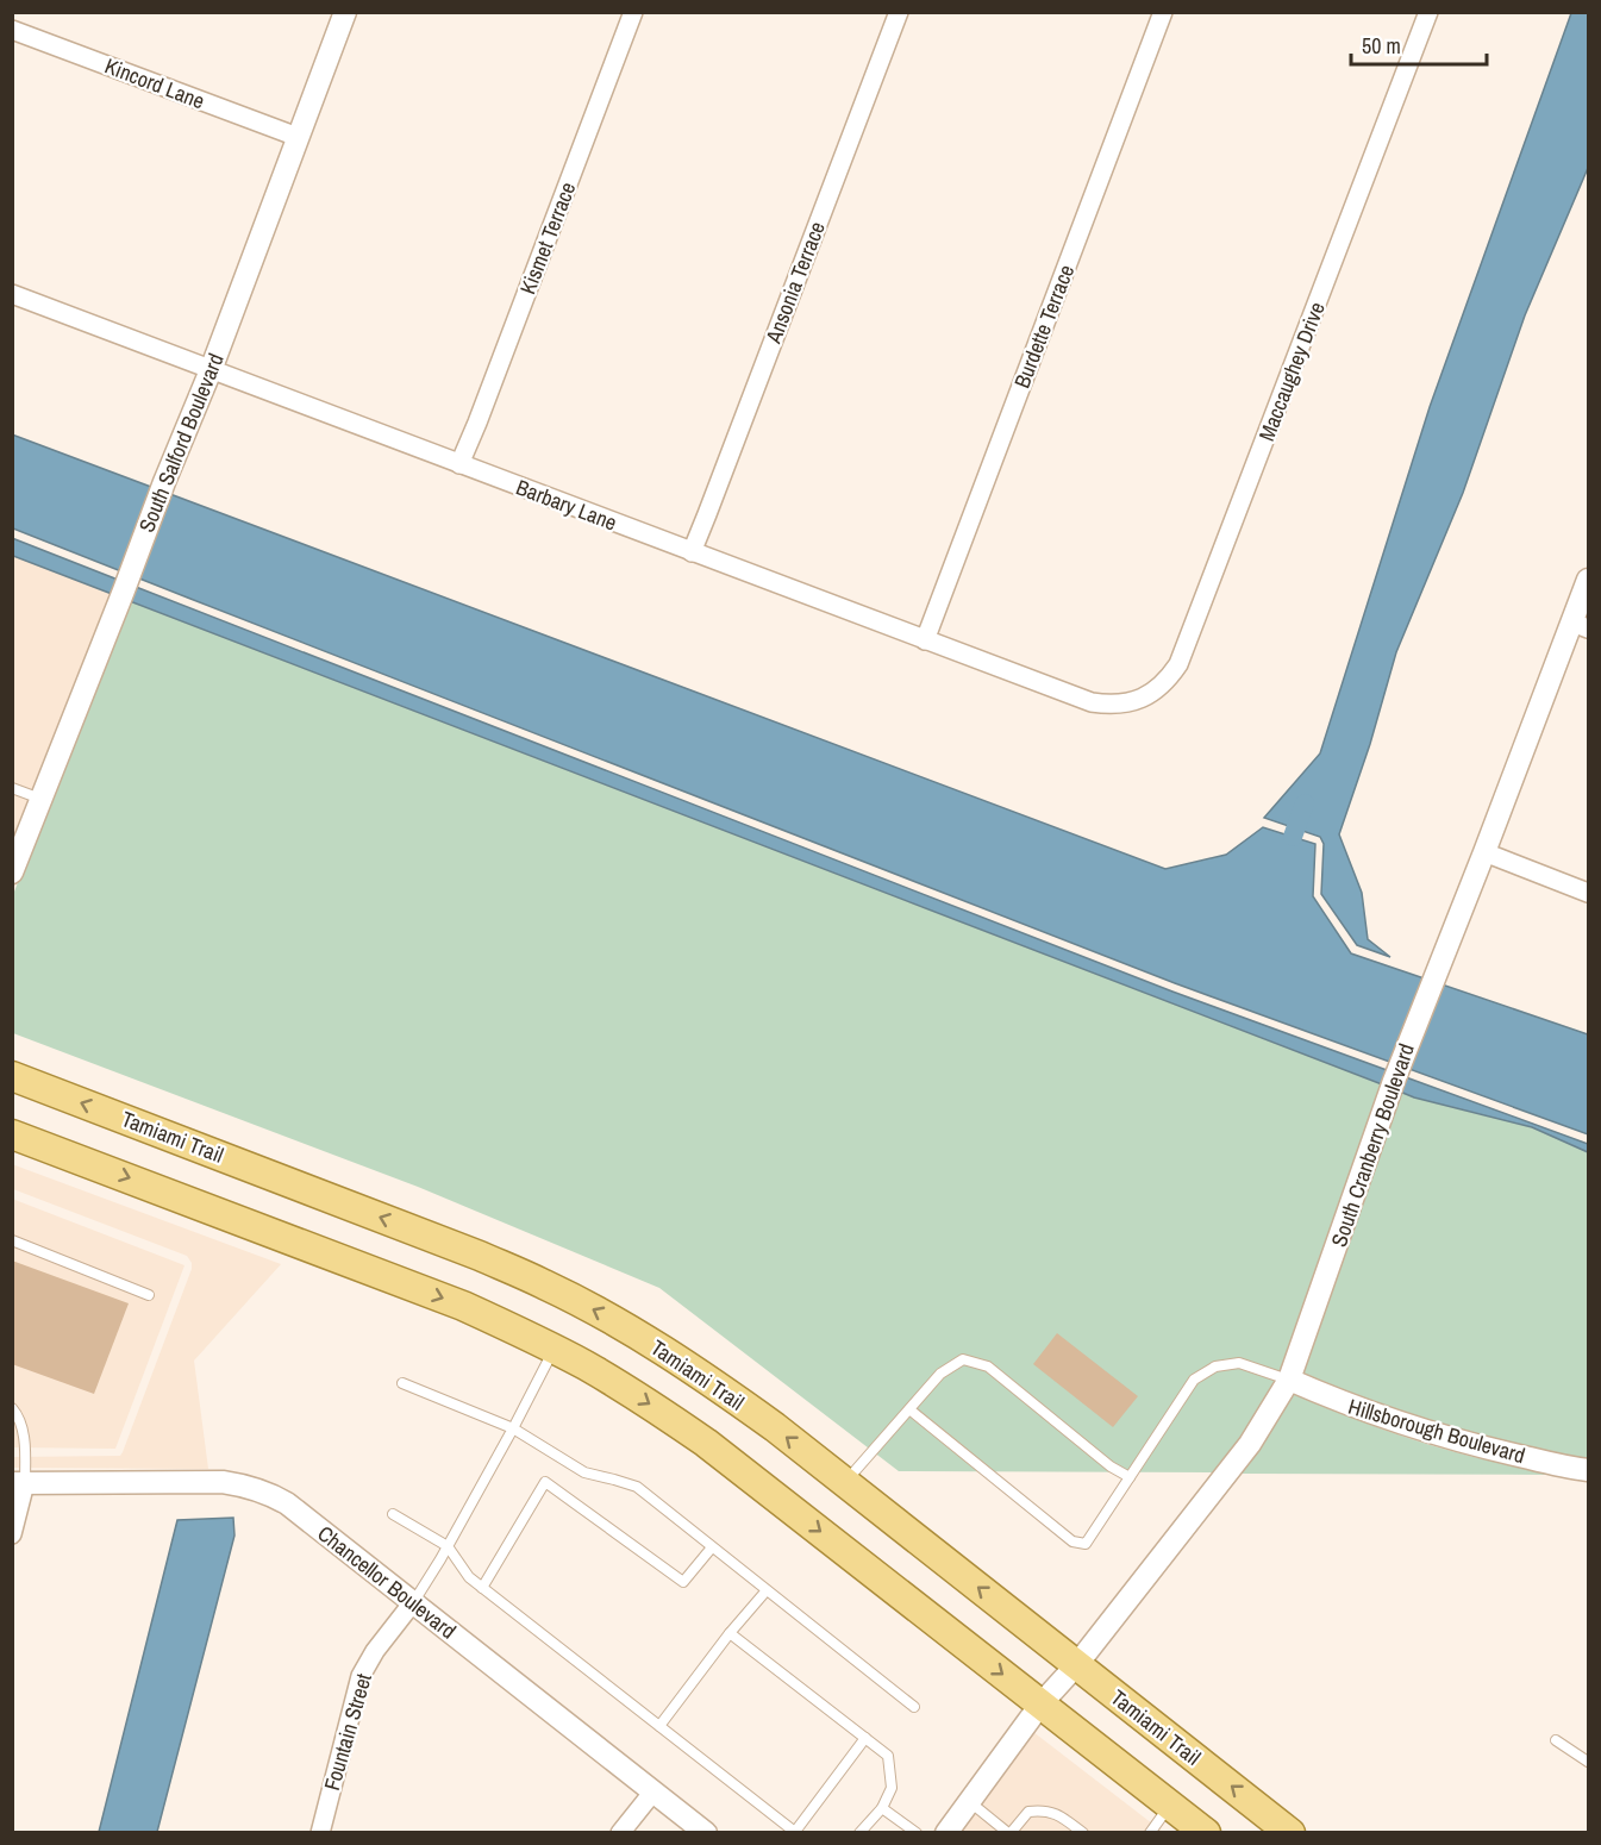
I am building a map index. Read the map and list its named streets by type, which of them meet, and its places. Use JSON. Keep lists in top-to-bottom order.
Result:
{
  "streets": {
    "main road": ["Tamiami Trail"],
    "street": [
      "Kincord Lane",
      "Kismet Terrace",
      "Ansonia Terrace",
      "Burdette Terrace",
      "Maccaughey Drive",
      "South Salford Boulevard",
      "Barbary Lane",
      "South Cranberry Boulevard",
      "Hillsborough Boulevard",
      "Chancellor Boulevard",
      "Fountain Street"
    ]
  },
  "crossings": [
    ["Kincord Lane", "South Salford Boulevard"],
    ["Kismet Terrace", "Barbary Lane"],
    ["Ansonia Terrace", "Barbary Lane"],
    ["Burdette Terrace", "Barbary Lane"],
    ["Maccaughey Drive", "Barbary Lane"],
    ["South Salford Boulevard", "Barbary Lane"],
    ["Tamiami Trail", "South Cranberry Boulevard"],
    ["South Cranberry Boulevard", "Hillsborough Boulevard"],
    ["Chancellor Boulevard", "Fountain Street"]
  ],
  "scale_bar": "50 m"
}
